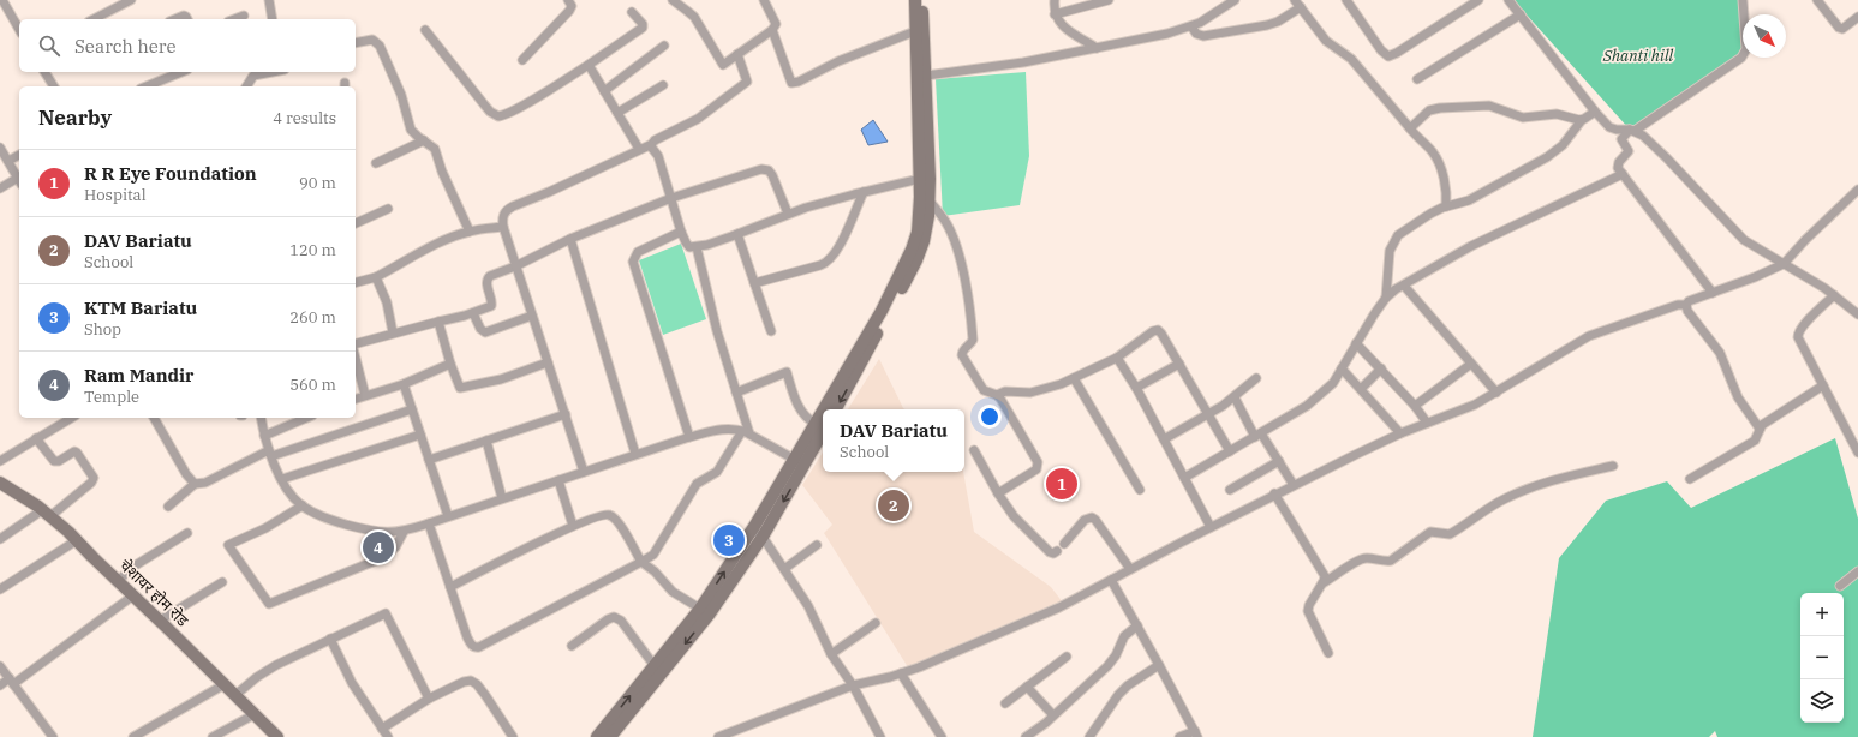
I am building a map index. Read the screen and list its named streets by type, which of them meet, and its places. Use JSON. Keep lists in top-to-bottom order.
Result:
{
  "streets": {
    "main road": ["चेशायर होम रोड"]
  },
  "parks": ["Shanti hill"],
  "north": "bottom right",
  "page": {
    "search": "Search here",
    "heading": ["Nearby", "4 results"],
    "list": [
      {
        "mark": "1",
        "name": "R R Eye Foundation",
        "note": "Hospital",
        "value": "90 m"
      },
      {
        "mark": "2",
        "name": "DAV Bariatu",
        "note": "School",
        "value": "120 m"
      },
      {
        "mark": "3",
        "name": "KTM Bariatu",
        "note": "Shop",
        "value": "260 m"
      },
      {
        "mark": "4",
        "name": "Ram Mandir",
        "note": "Temple",
        "value": "560 m"
      }
    ],
    "popup": ["DAV Bariatu", "School"],
    "pins": [
      "1",
      "2",
      "3",
      "4"
    ],
    "map_buttons": ["+", "−"]
  }
}
